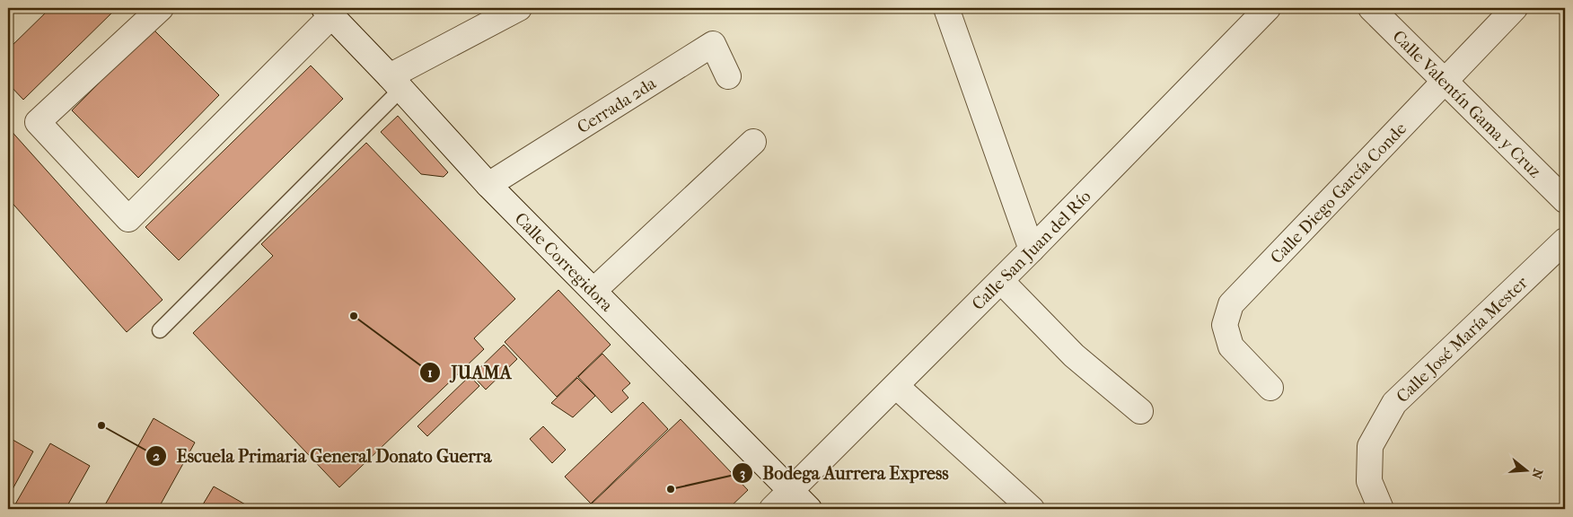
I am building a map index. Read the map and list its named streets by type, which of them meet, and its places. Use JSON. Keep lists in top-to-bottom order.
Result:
{
  "streets": {
    "street": [
      "Calle Valentín Gama y Cruz",
      "Cerrada 2da",
      "Calle Diego García Conde",
      "Calle San Juan del Río",
      "Calle Corregidora",
      "Calle José María Mester"
    ]
  },
  "crossings": [
    ["Calle Valentín Gama y Cruz", "Calle Diego García Conde"],
    ["Cerrada 2da", "Calle Corregidora"],
    ["Calle San Juan del Río", "Calle Corregidora"]
  ],
  "places": ["JUAMA", "Escuela Primaria General Donato Guerra", "Bodega Aurrera Express"],
  "north": "right"
}
